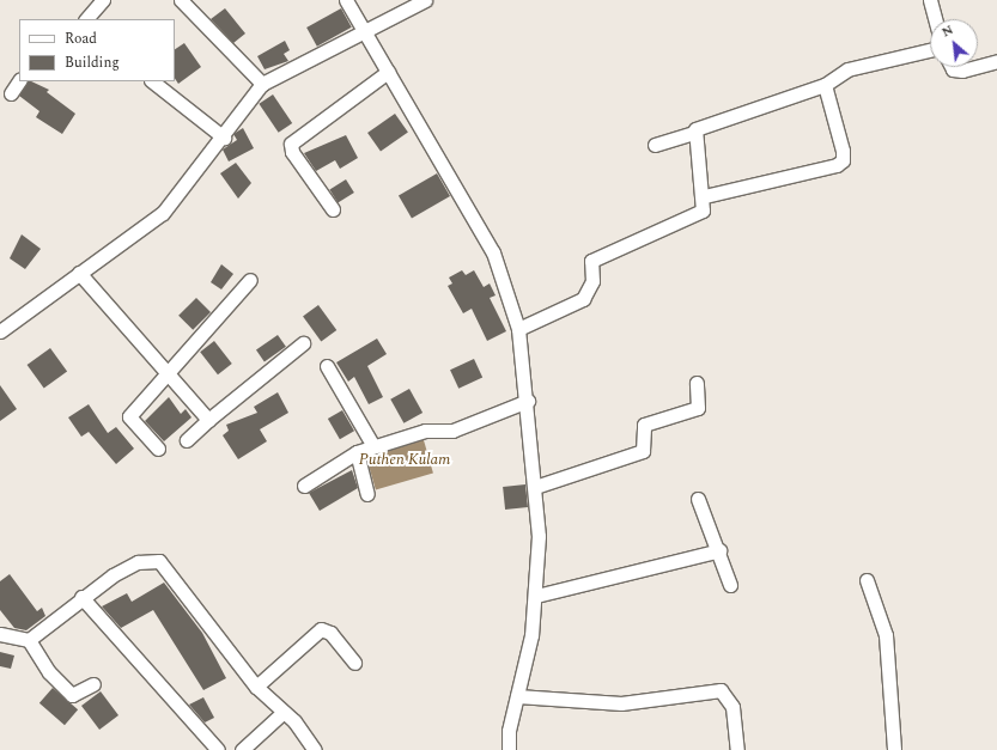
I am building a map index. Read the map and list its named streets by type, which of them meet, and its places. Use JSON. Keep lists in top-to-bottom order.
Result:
{
  "water": ["Puthen Kulam"],
  "legend": ["Road", "Building"],
  "north": "top left"
}
